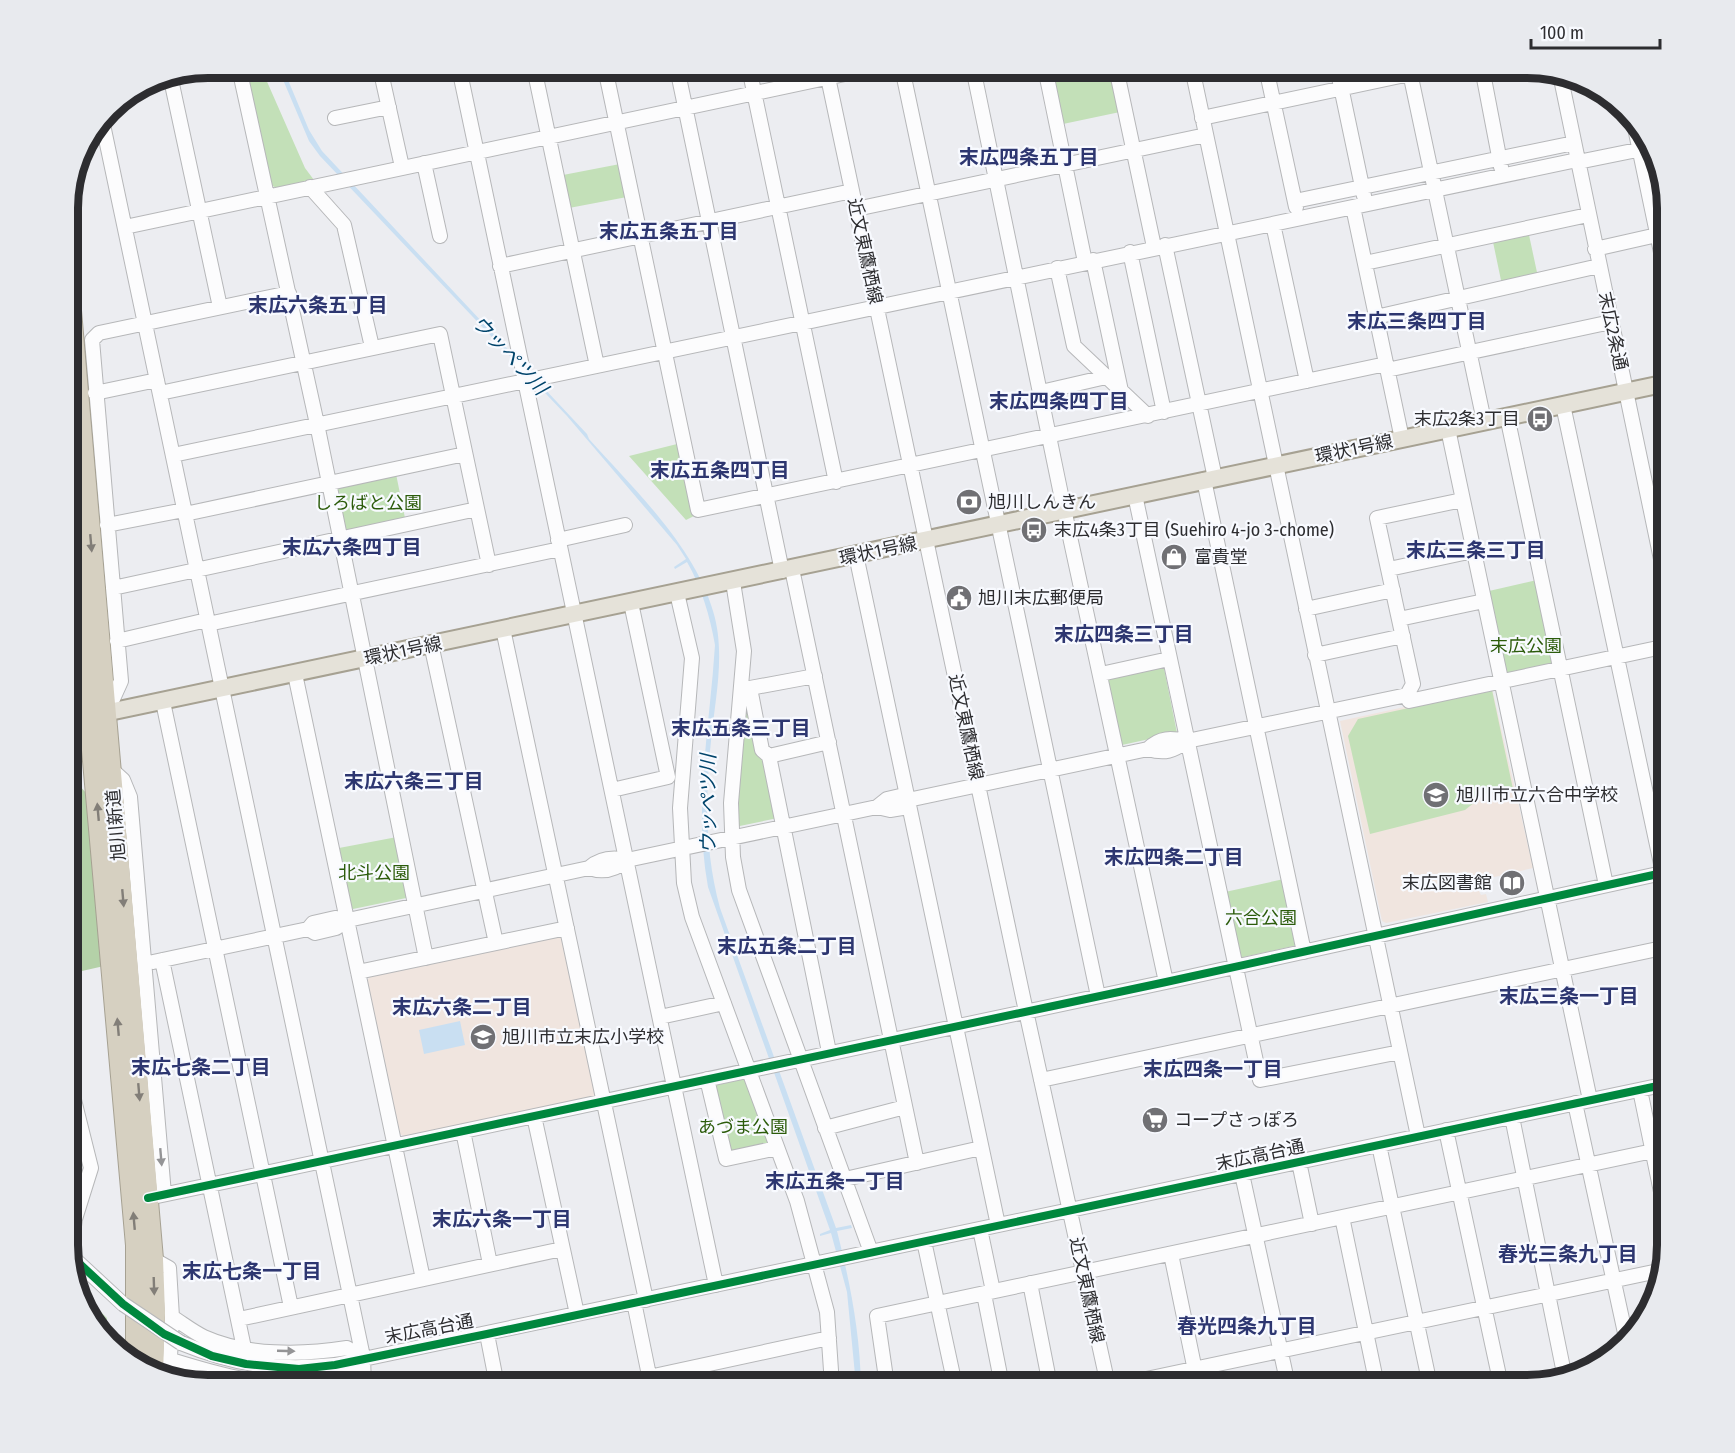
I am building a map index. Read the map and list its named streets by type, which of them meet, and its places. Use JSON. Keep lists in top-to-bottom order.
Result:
{
  "streets": {
    "highway": ["旭川新道"],
    "main road": ["環状1号線"],
    "street": ["近文東鷹栖線", "末広2条通", "末広高台通"]
  },
  "crossings": [
    ["近文東鷹栖線", "環状1号線"],
    ["近文東鷹栖線", "末広高台通"],
    ["末広2条通", "環状1号線"],
    ["環状1号線", "旭川新道"]
  ],
  "districts": [
    "末広四条五丁目",
    "末広五条五丁目",
    "末広六条五丁目",
    "末広三条四丁目",
    "末広四条四丁目",
    "末広五条四丁目",
    "末広六条四丁目",
    "末広三条三丁目",
    "末広四条三丁目",
    "末広五条三丁目",
    "末広六条三丁目",
    "末広四条二丁目",
    "末広五条二丁目",
    "末広三条一丁目",
    "末広六条二丁目",
    "末広七条二丁目",
    "末広四条一丁目",
    "末広五条一丁目",
    "末広六条一丁目",
    "春光三条九丁目",
    "末広七条一丁目",
    "春光四条九丁目"
  ],
  "water": ["ウッペツ川"],
  "parks": [
    "しろばと公園",
    "末広公園",
    "北斗公園",
    "六合公園",
    "あづま公園"
  ],
  "places": {
    "bus stop": ["末広2条3丁目", "末広4条3丁目 (Suehiro 4-jo 3-chome)"],
    "bank": ["旭川しんきん"],
    "shop": ["富貴堂"],
    "public building": ["旭川末広郵便局"],
    "school or university": ["旭川市立六合中学校", "旭川市立末広小学校"],
    "library": ["末広図書館"],
    "supermarket": ["コープさっぽろ"]
  },
  "scale_bar": "100 m"
}
